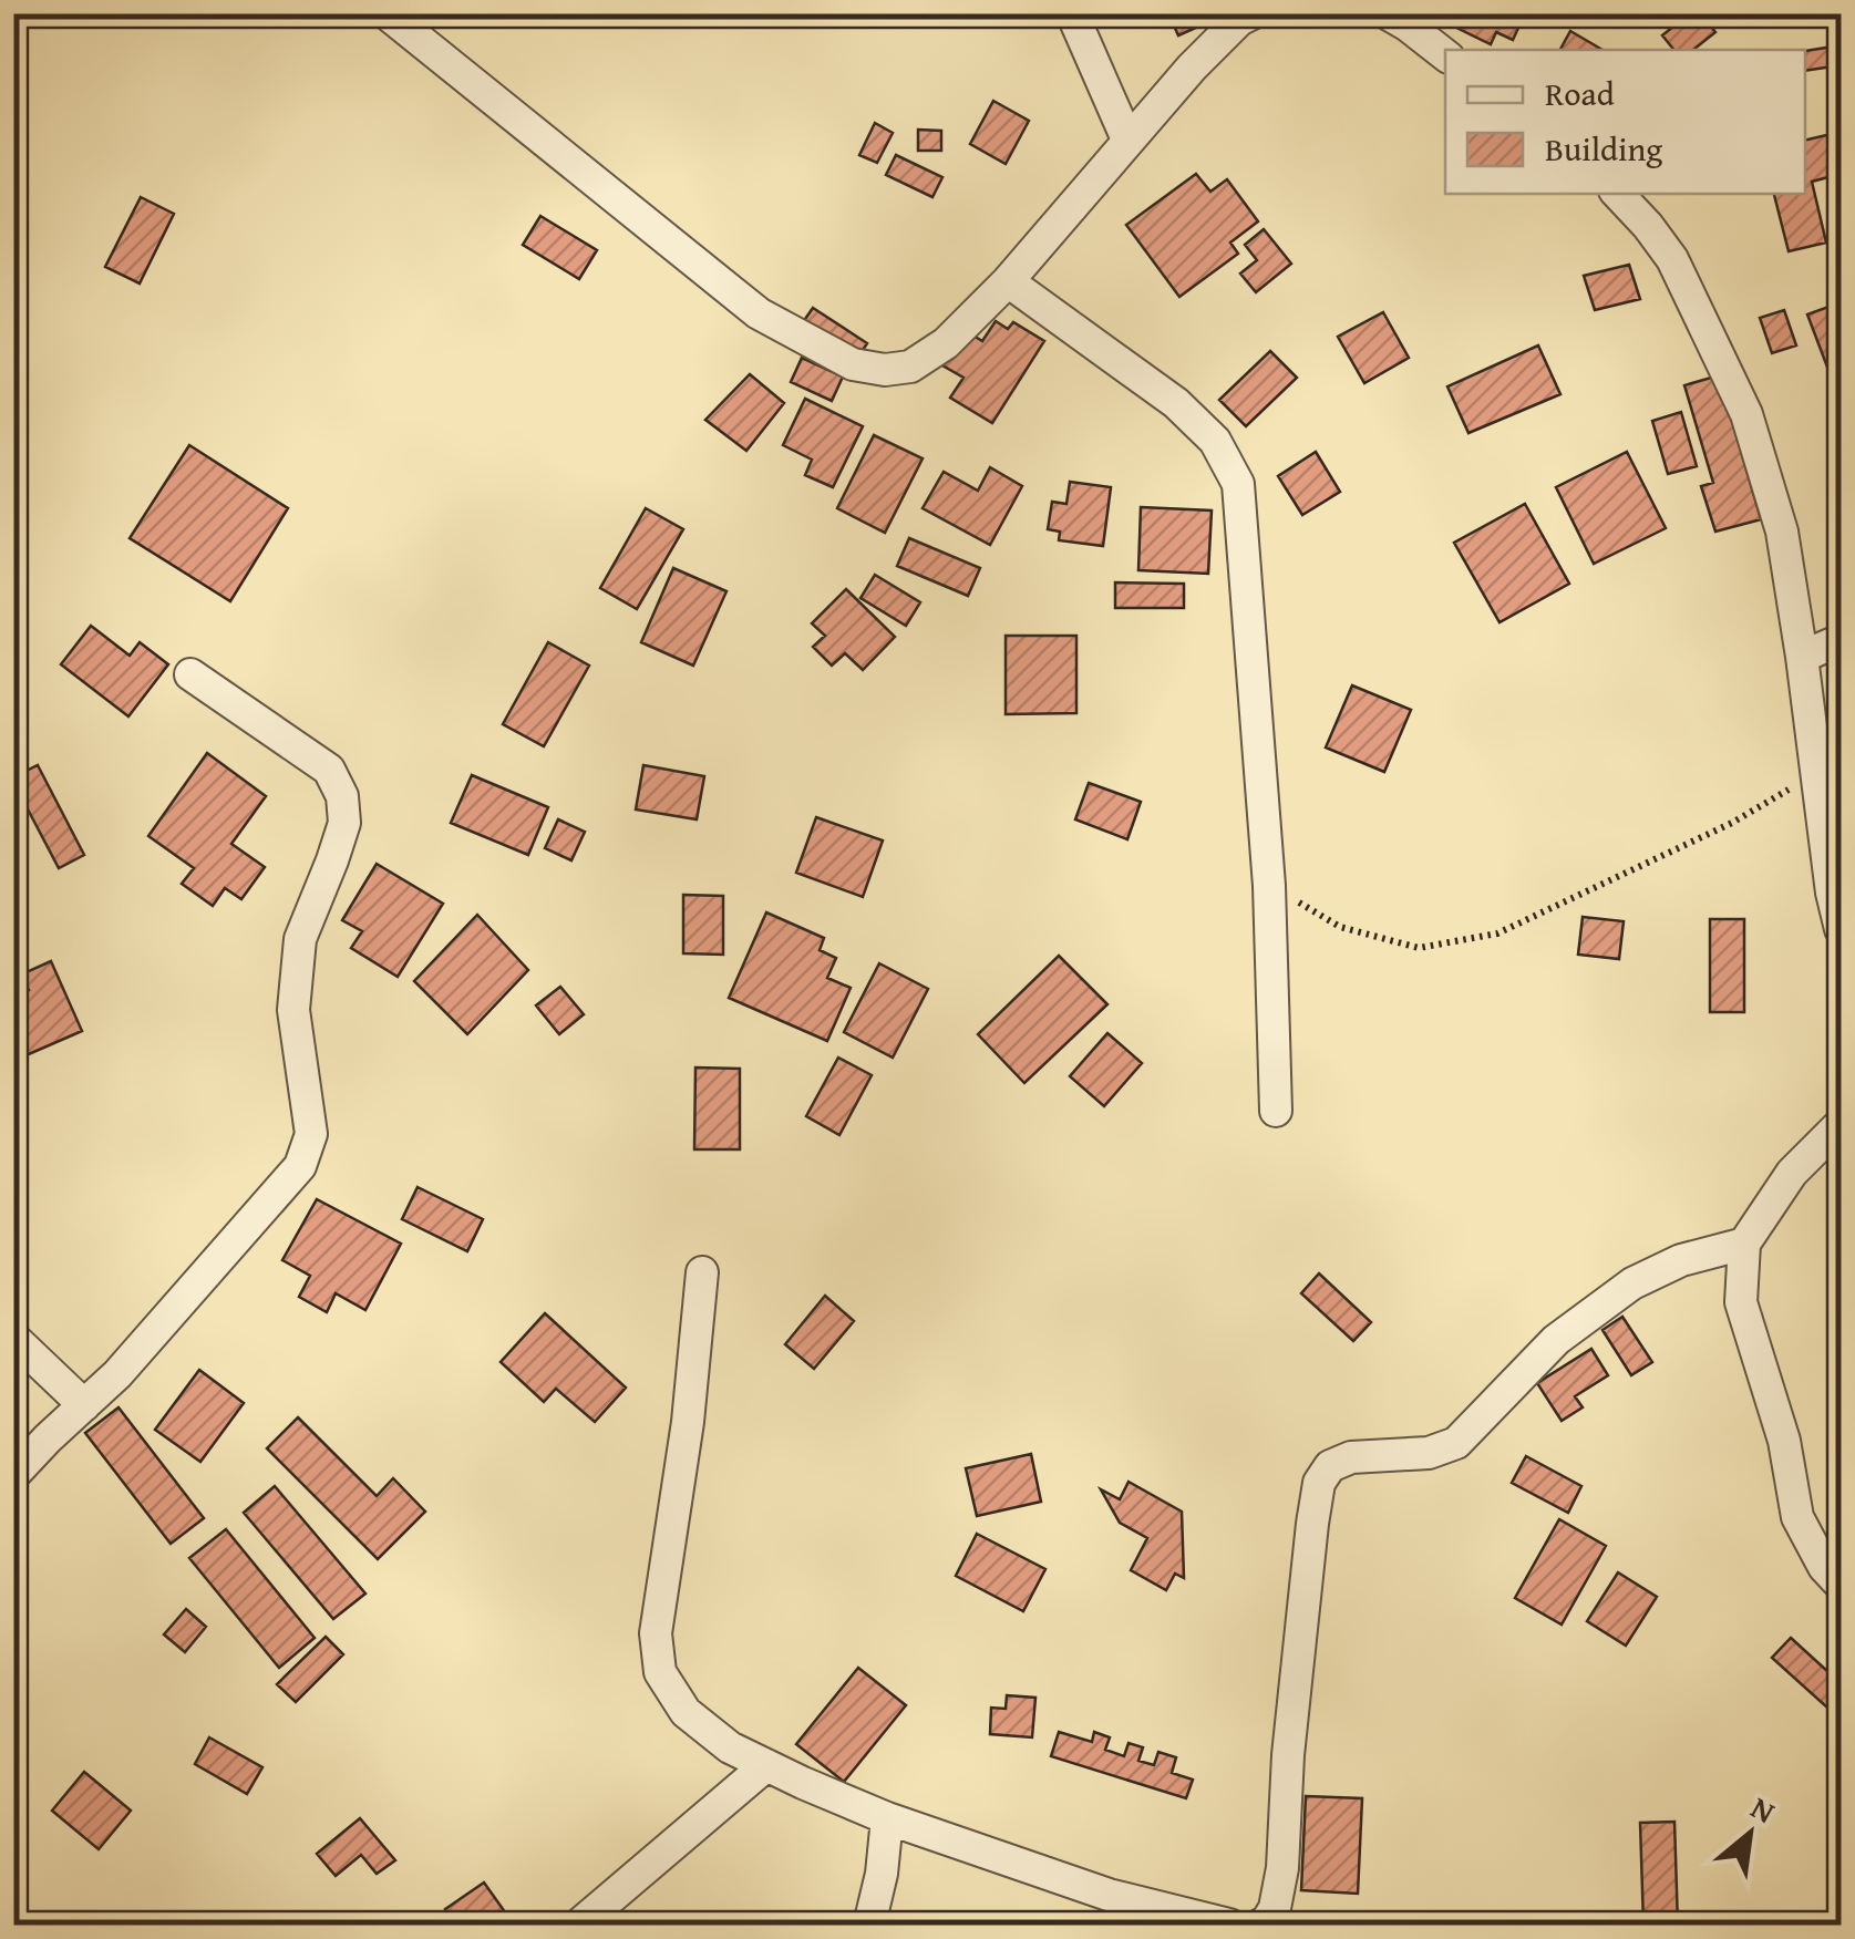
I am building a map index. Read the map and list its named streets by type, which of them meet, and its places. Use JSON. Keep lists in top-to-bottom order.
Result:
{
  "legend": ["Road", "Building"],
  "north": "top right"
}
